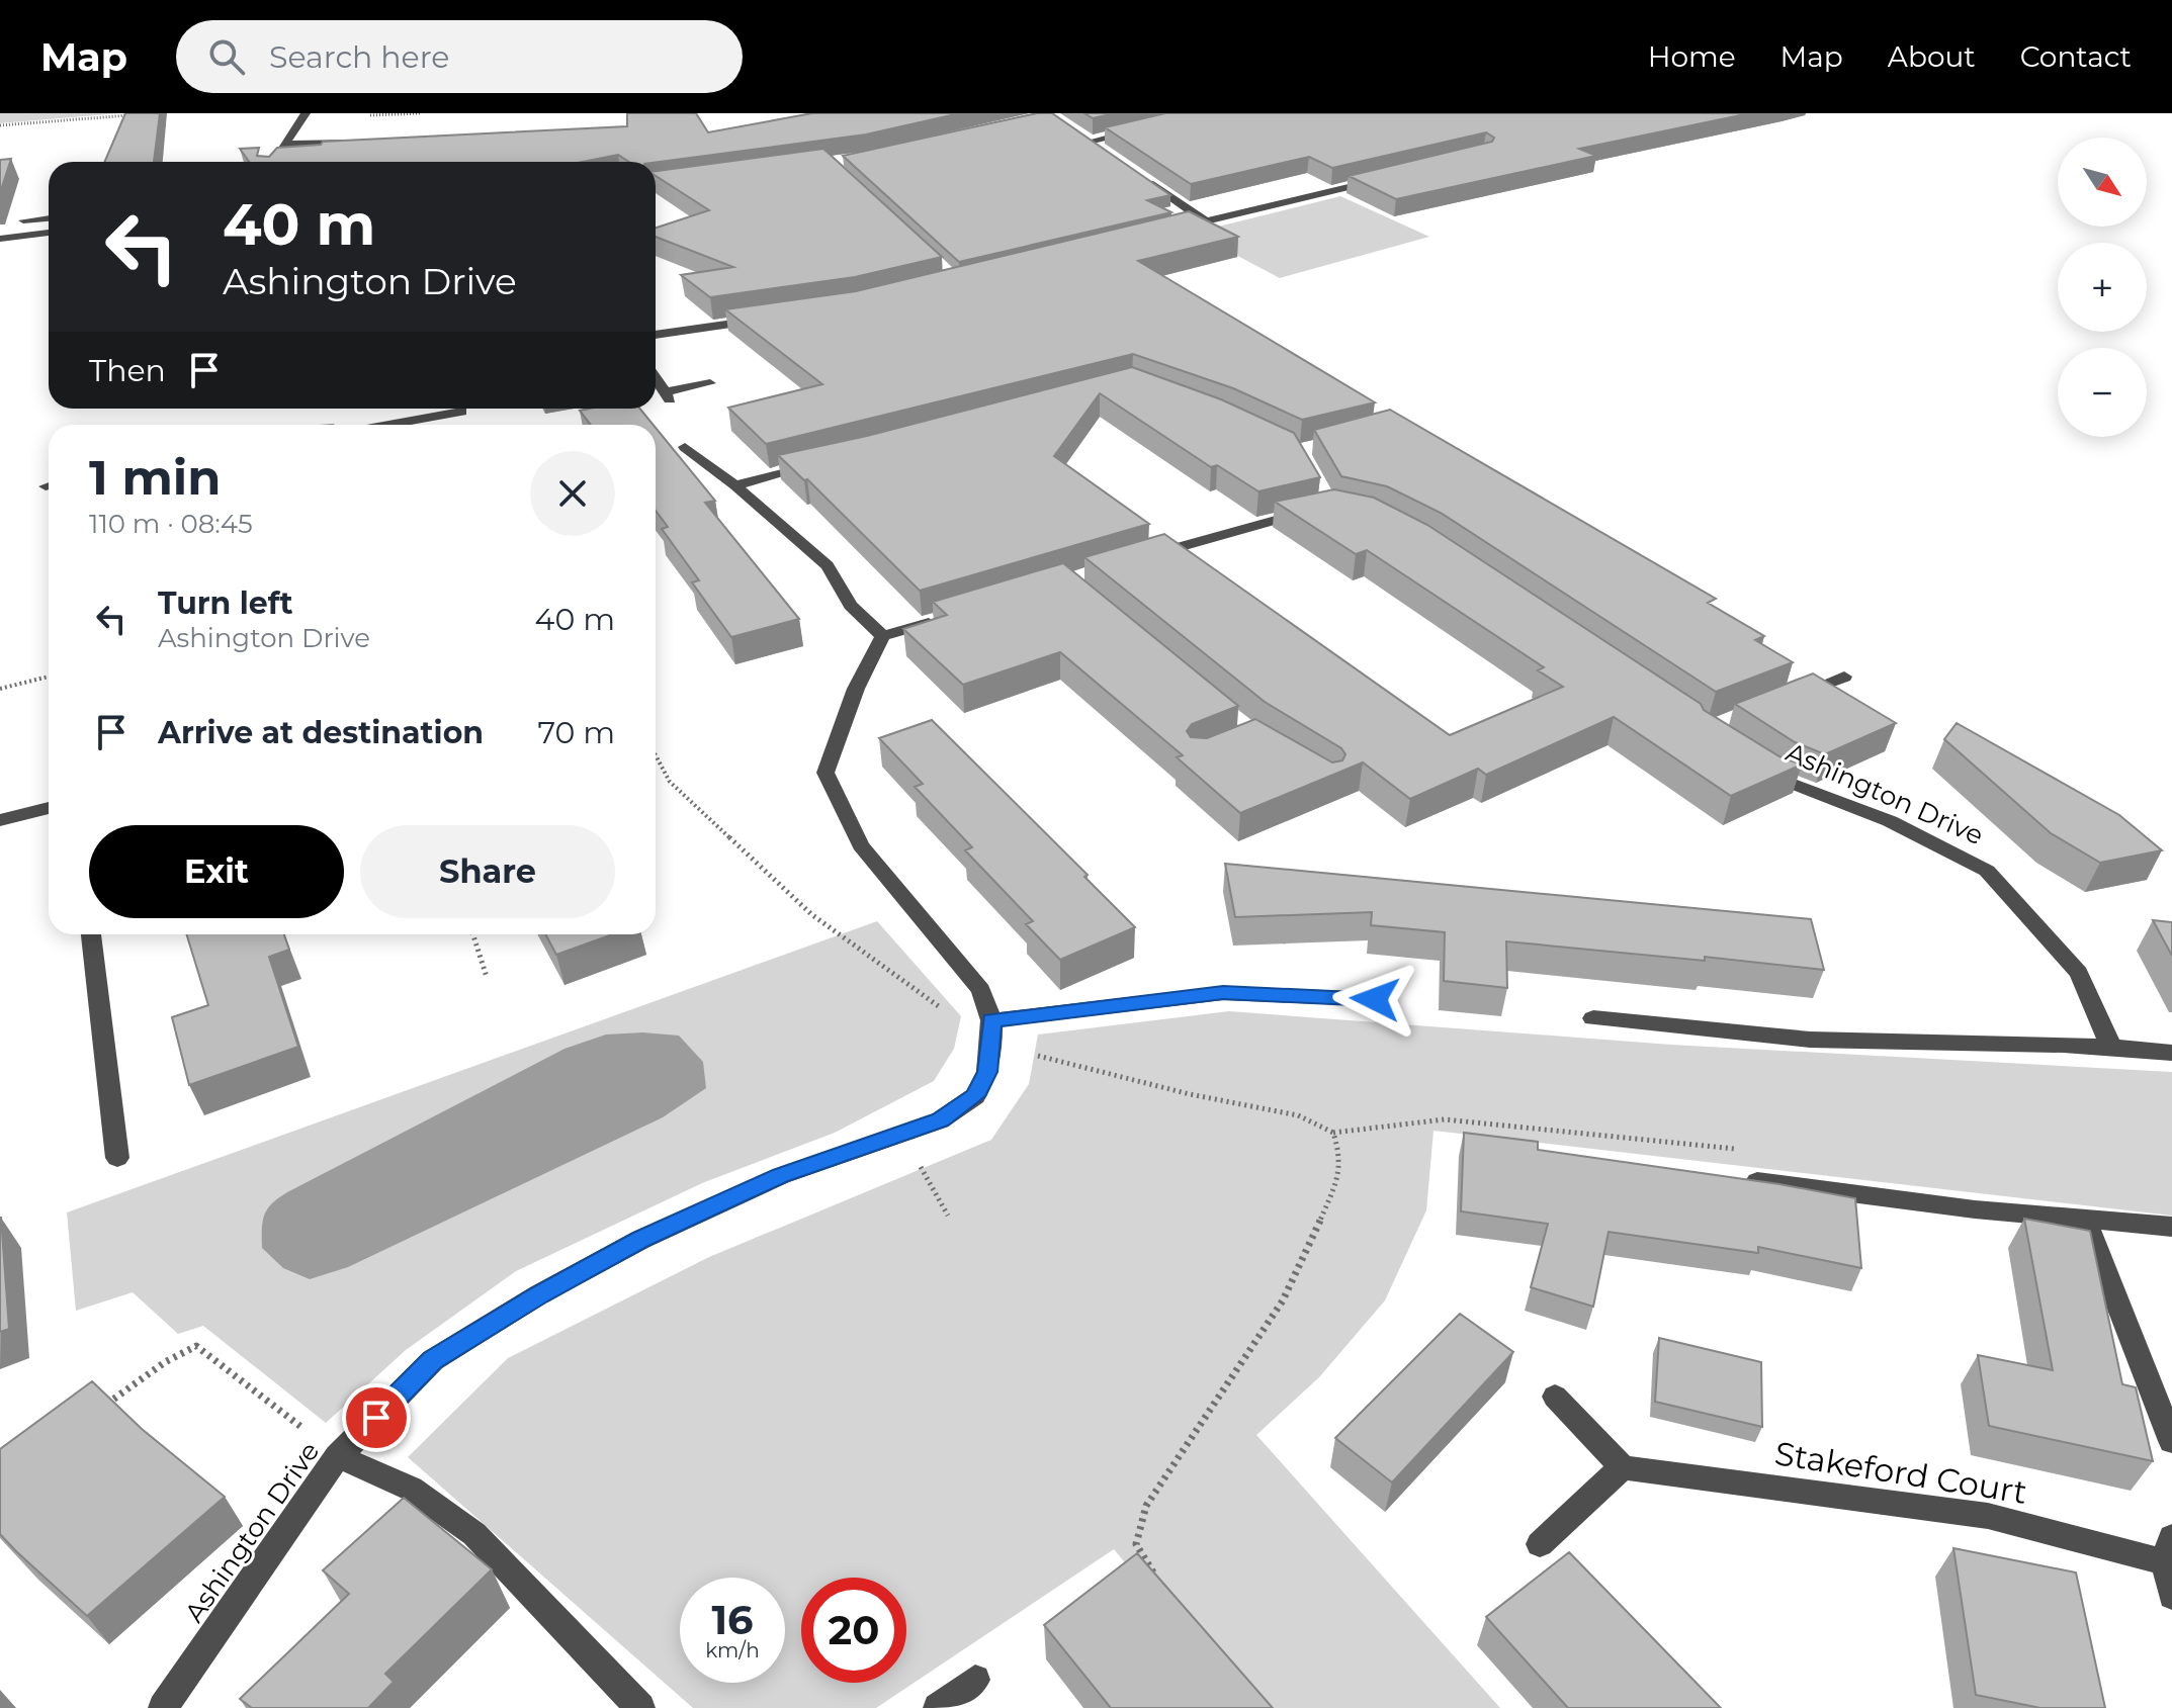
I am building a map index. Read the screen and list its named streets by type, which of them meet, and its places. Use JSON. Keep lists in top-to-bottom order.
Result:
{
  "streets": {
    "street": ["Ashington Drive", "Stakeford Court"]
  },
  "north": "bottom right",
  "page": {
    "header": "Map",
    "search": "Search here",
    "nav": [
      "Home",
      "Map",
      "About",
      "Contact"
    ],
    "map_buttons": ["+", "−"],
    "turn": ["40 m", "Ashington Drive"],
    "then": "Then",
    "heading": ["1 min", "110 m · 08:45"],
    "list": [
      {
        "name": "Turn left",
        "note": "Ashington Drive",
        "value": "40 m"
      },
      {
        "name": "Arrive at destination",
        "value": "70 m"
      }
    ],
    "buttons": ["Exit", "Share"],
    "speed": "16 km/h",
    "limit": "20"
  }
}
